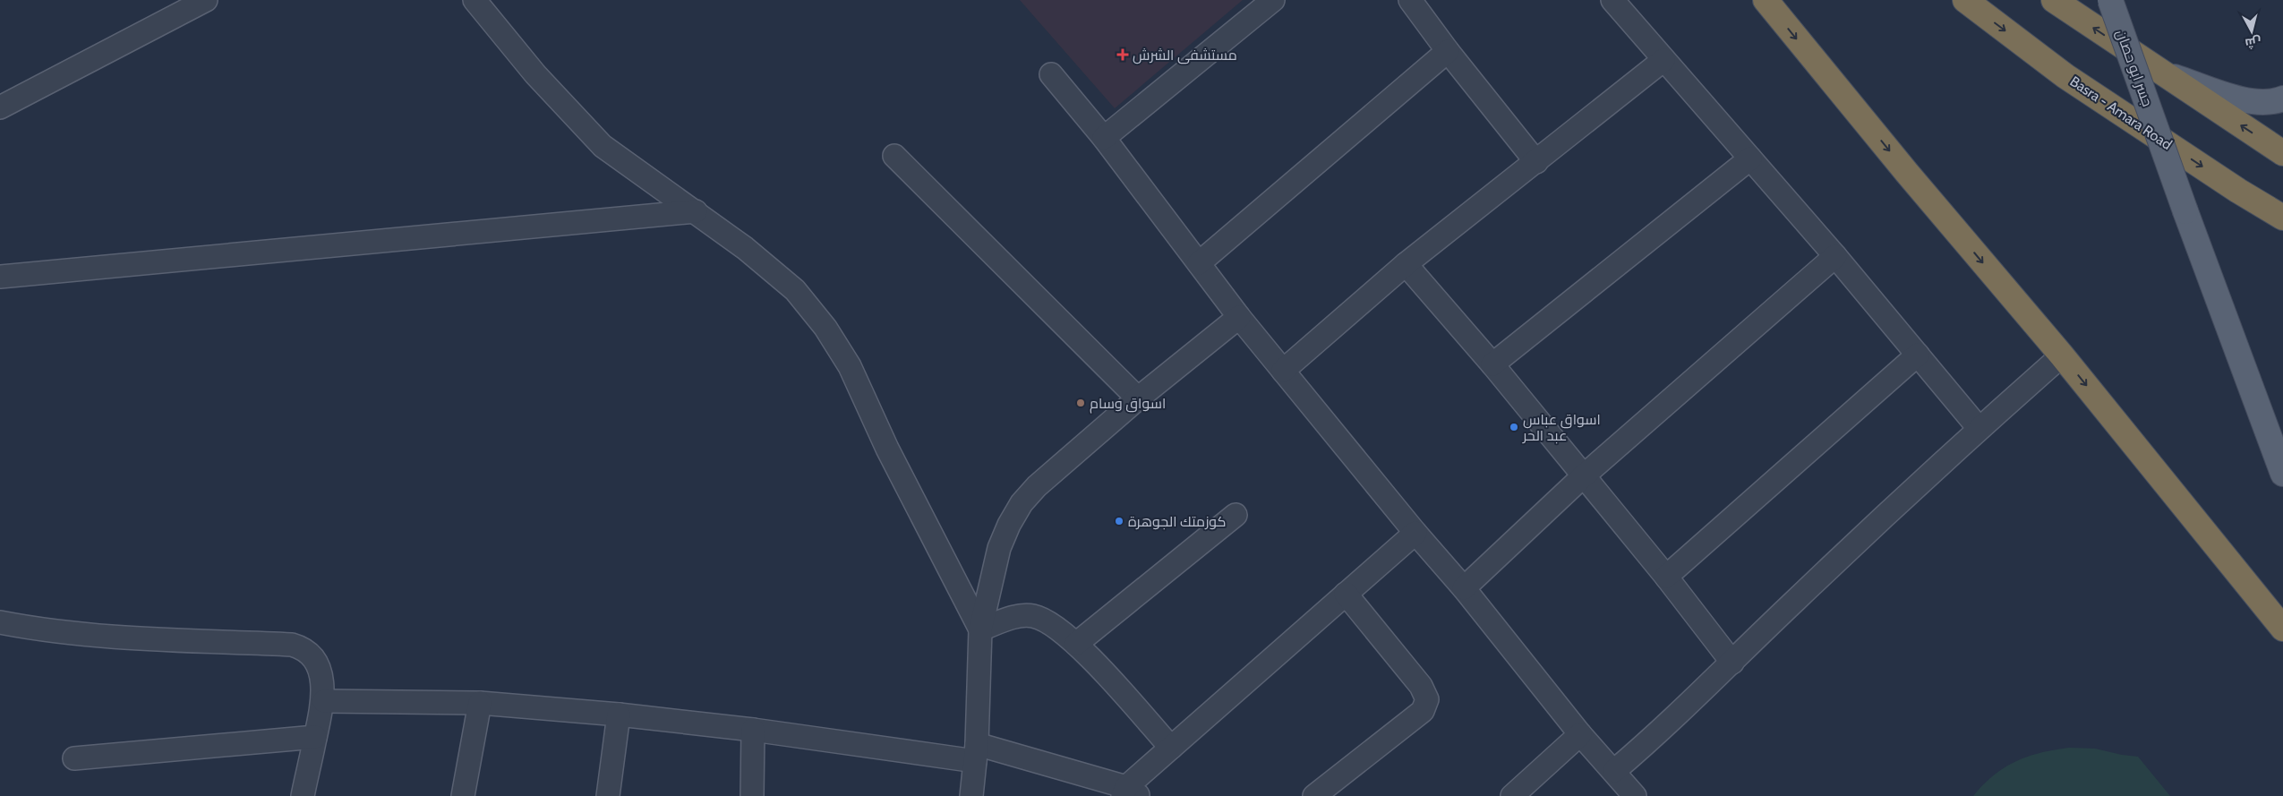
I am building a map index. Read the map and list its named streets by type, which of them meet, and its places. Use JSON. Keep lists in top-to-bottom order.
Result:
{
  "streets": {
    "highway": ["Basra - Amara Road"],
    "main road": ["جسر ابو حصان"]
  },
  "places": {
    "health": ["مستشفى الشرش"],
    "other": ["اسواق وسام", "اسواق عباس عبد الحر", "كوزمتك الجوهرة"]
  },
  "north": "bottom"
}
